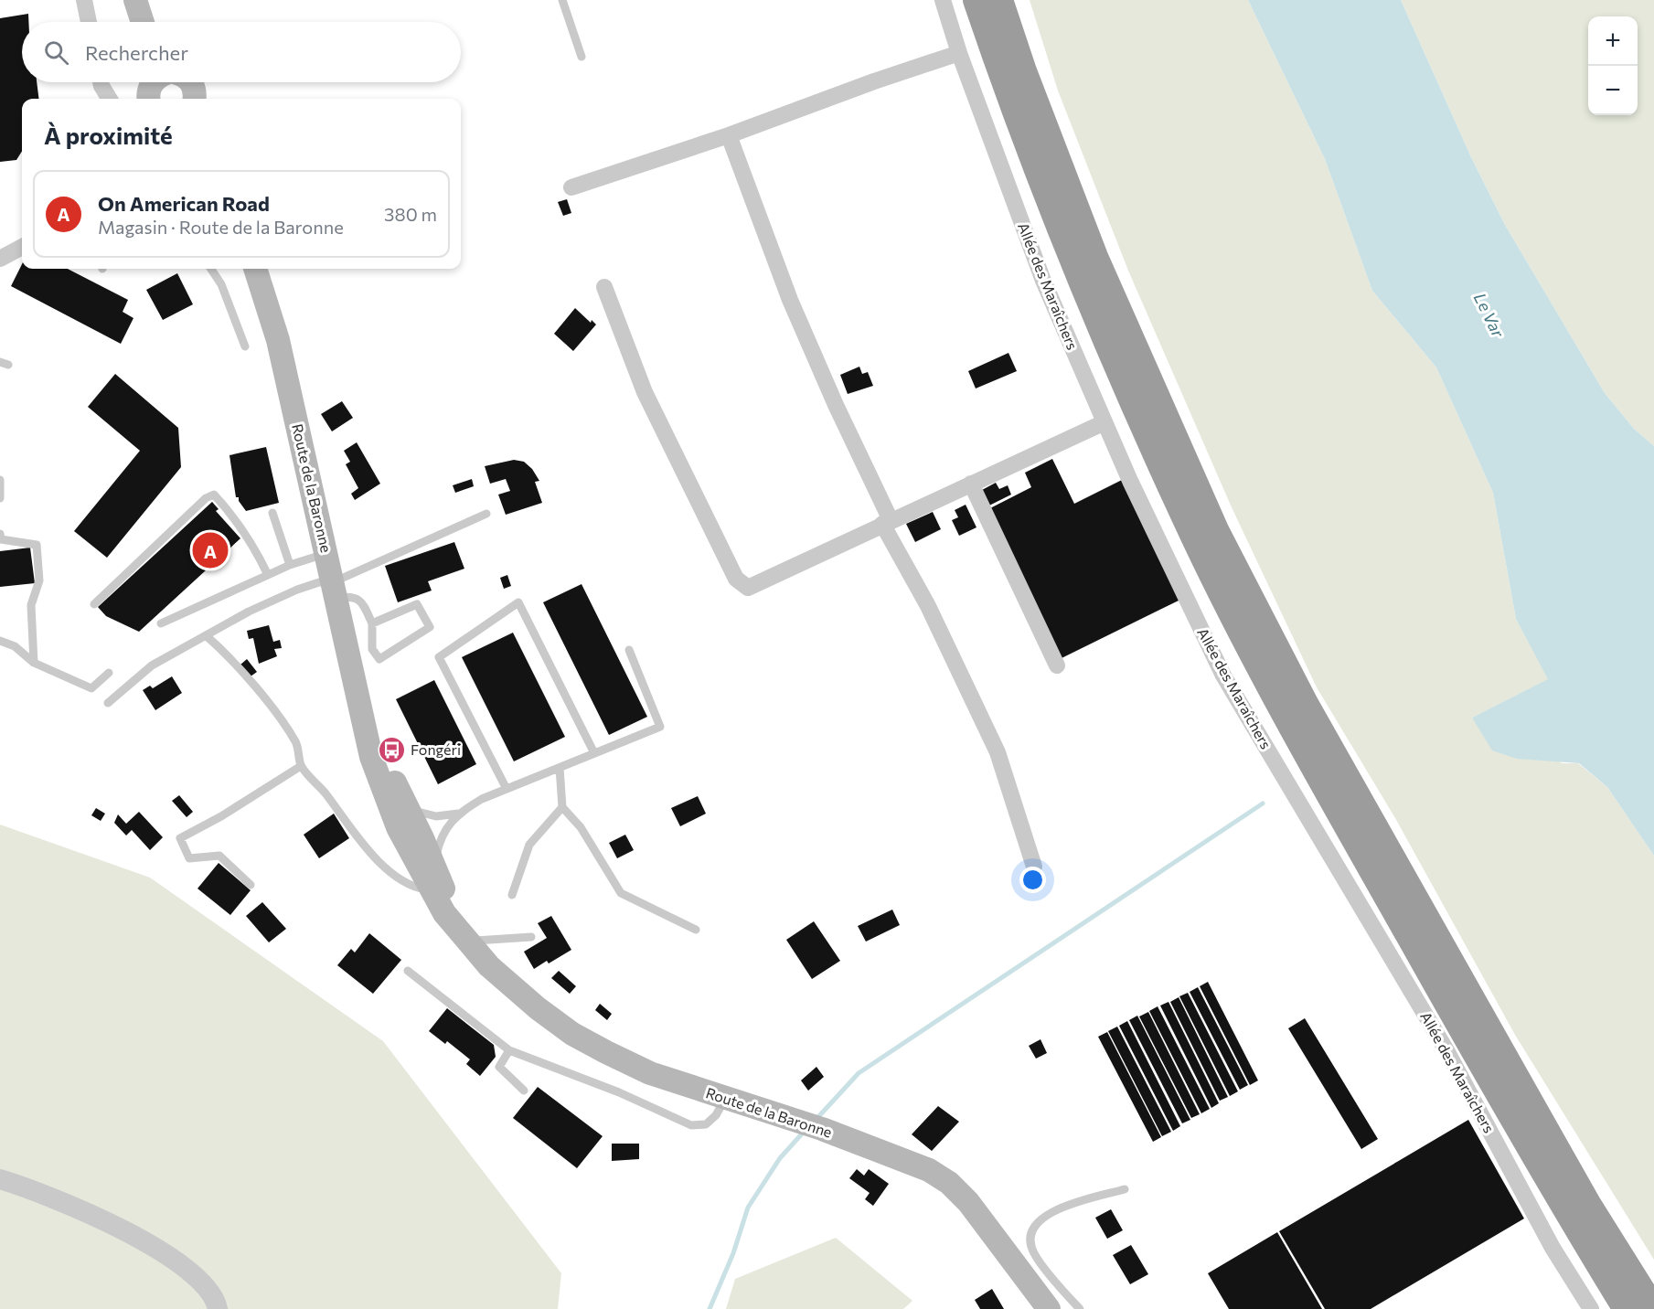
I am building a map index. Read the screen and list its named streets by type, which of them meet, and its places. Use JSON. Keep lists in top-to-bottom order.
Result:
{
  "streets": {
    "main road": ["Route de la Baronne"],
    "street": ["Allée des Maraîchers"]
  },
  "water": ["Le Var"],
  "places": {
    "bus stop": ["Fongéri"]
  },
  "page": {
    "map_buttons": ["+", "−"],
    "search": "Rechercher",
    "heading": "À proximité",
    "list": [
      {
        "mark": "A",
        "name": "On American Road",
        "note": "Magasin · Route de la Baronne",
        "value": "380 m"
      }
    ],
    "pins": "A"
  }
}
